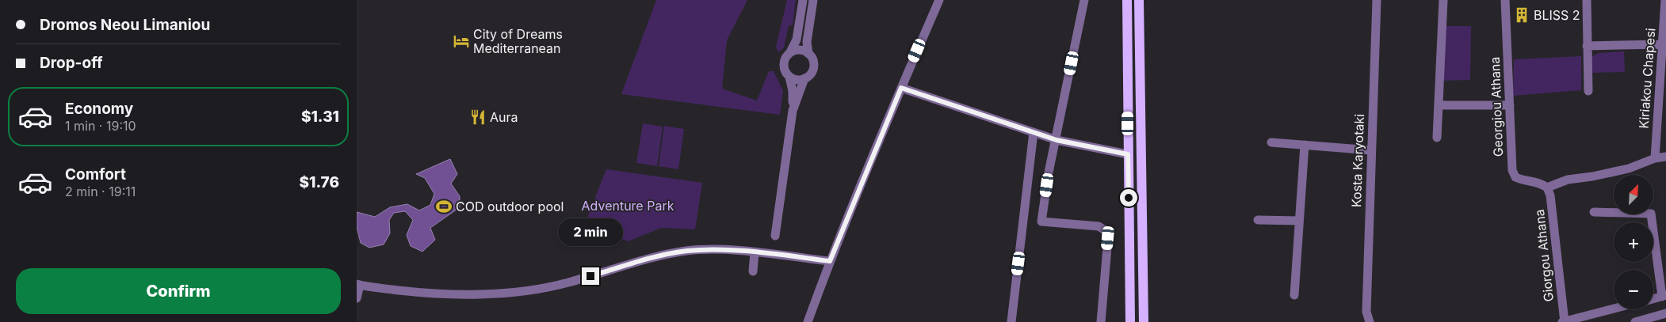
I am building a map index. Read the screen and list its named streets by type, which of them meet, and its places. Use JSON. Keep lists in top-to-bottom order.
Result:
{
  "streets": {
    "street": [
      "Kiriakou Chapesi",
      "Georgiou Athana",
      "Kosta Karyotaki",
      "Giorgou Athana"
    ]
  },
  "crossings": [
    ["Georgiou Athana", "Giorgou Athana"]
  ],
  "parks": ["Adventure Park"],
  "places": {
    "building": ["BLISS 2"],
    "hotel": ["City of Dreams Mediterranean"],
    "restaurant": ["Aura"],
    "sports": ["COD outdoor pool"]
  },
  "north": "top right",
  "page": {
    "banner": ["Dromos Neou Limaniou", "Drop-off"],
    "list": [
      {
        "name": "Economy",
        "note": "1 min · 19:10",
        "value": "$1.31"
      },
      {
        "name": "Comfort",
        "note": "2 min · 19:11",
        "value": "$1.76"
      }
    ],
    "map_buttons": ["+", "−"],
    "bubble": "2 min",
    "buttons": "Confirm"
  }
}
